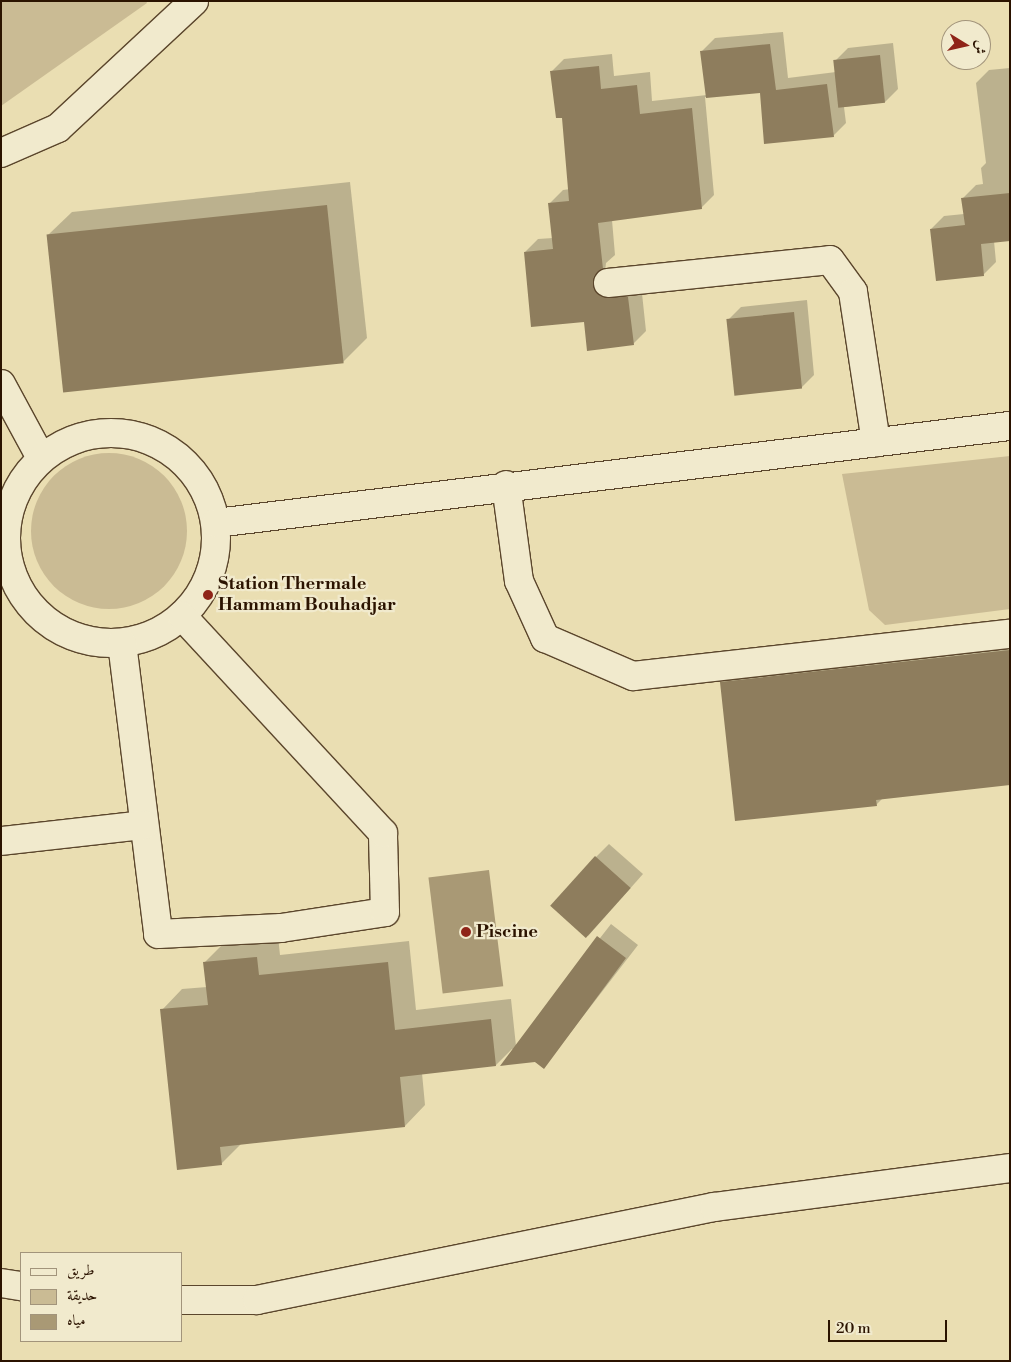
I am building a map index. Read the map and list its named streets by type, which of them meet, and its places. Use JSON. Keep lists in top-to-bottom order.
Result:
{
  "places": ["Station Thermale Hammam Bouhadjar", "Piscine"],
  "legend": ["طريق", "حديقة", "مياه"],
  "scale_bar": "20 m",
  "north": "right"
}
